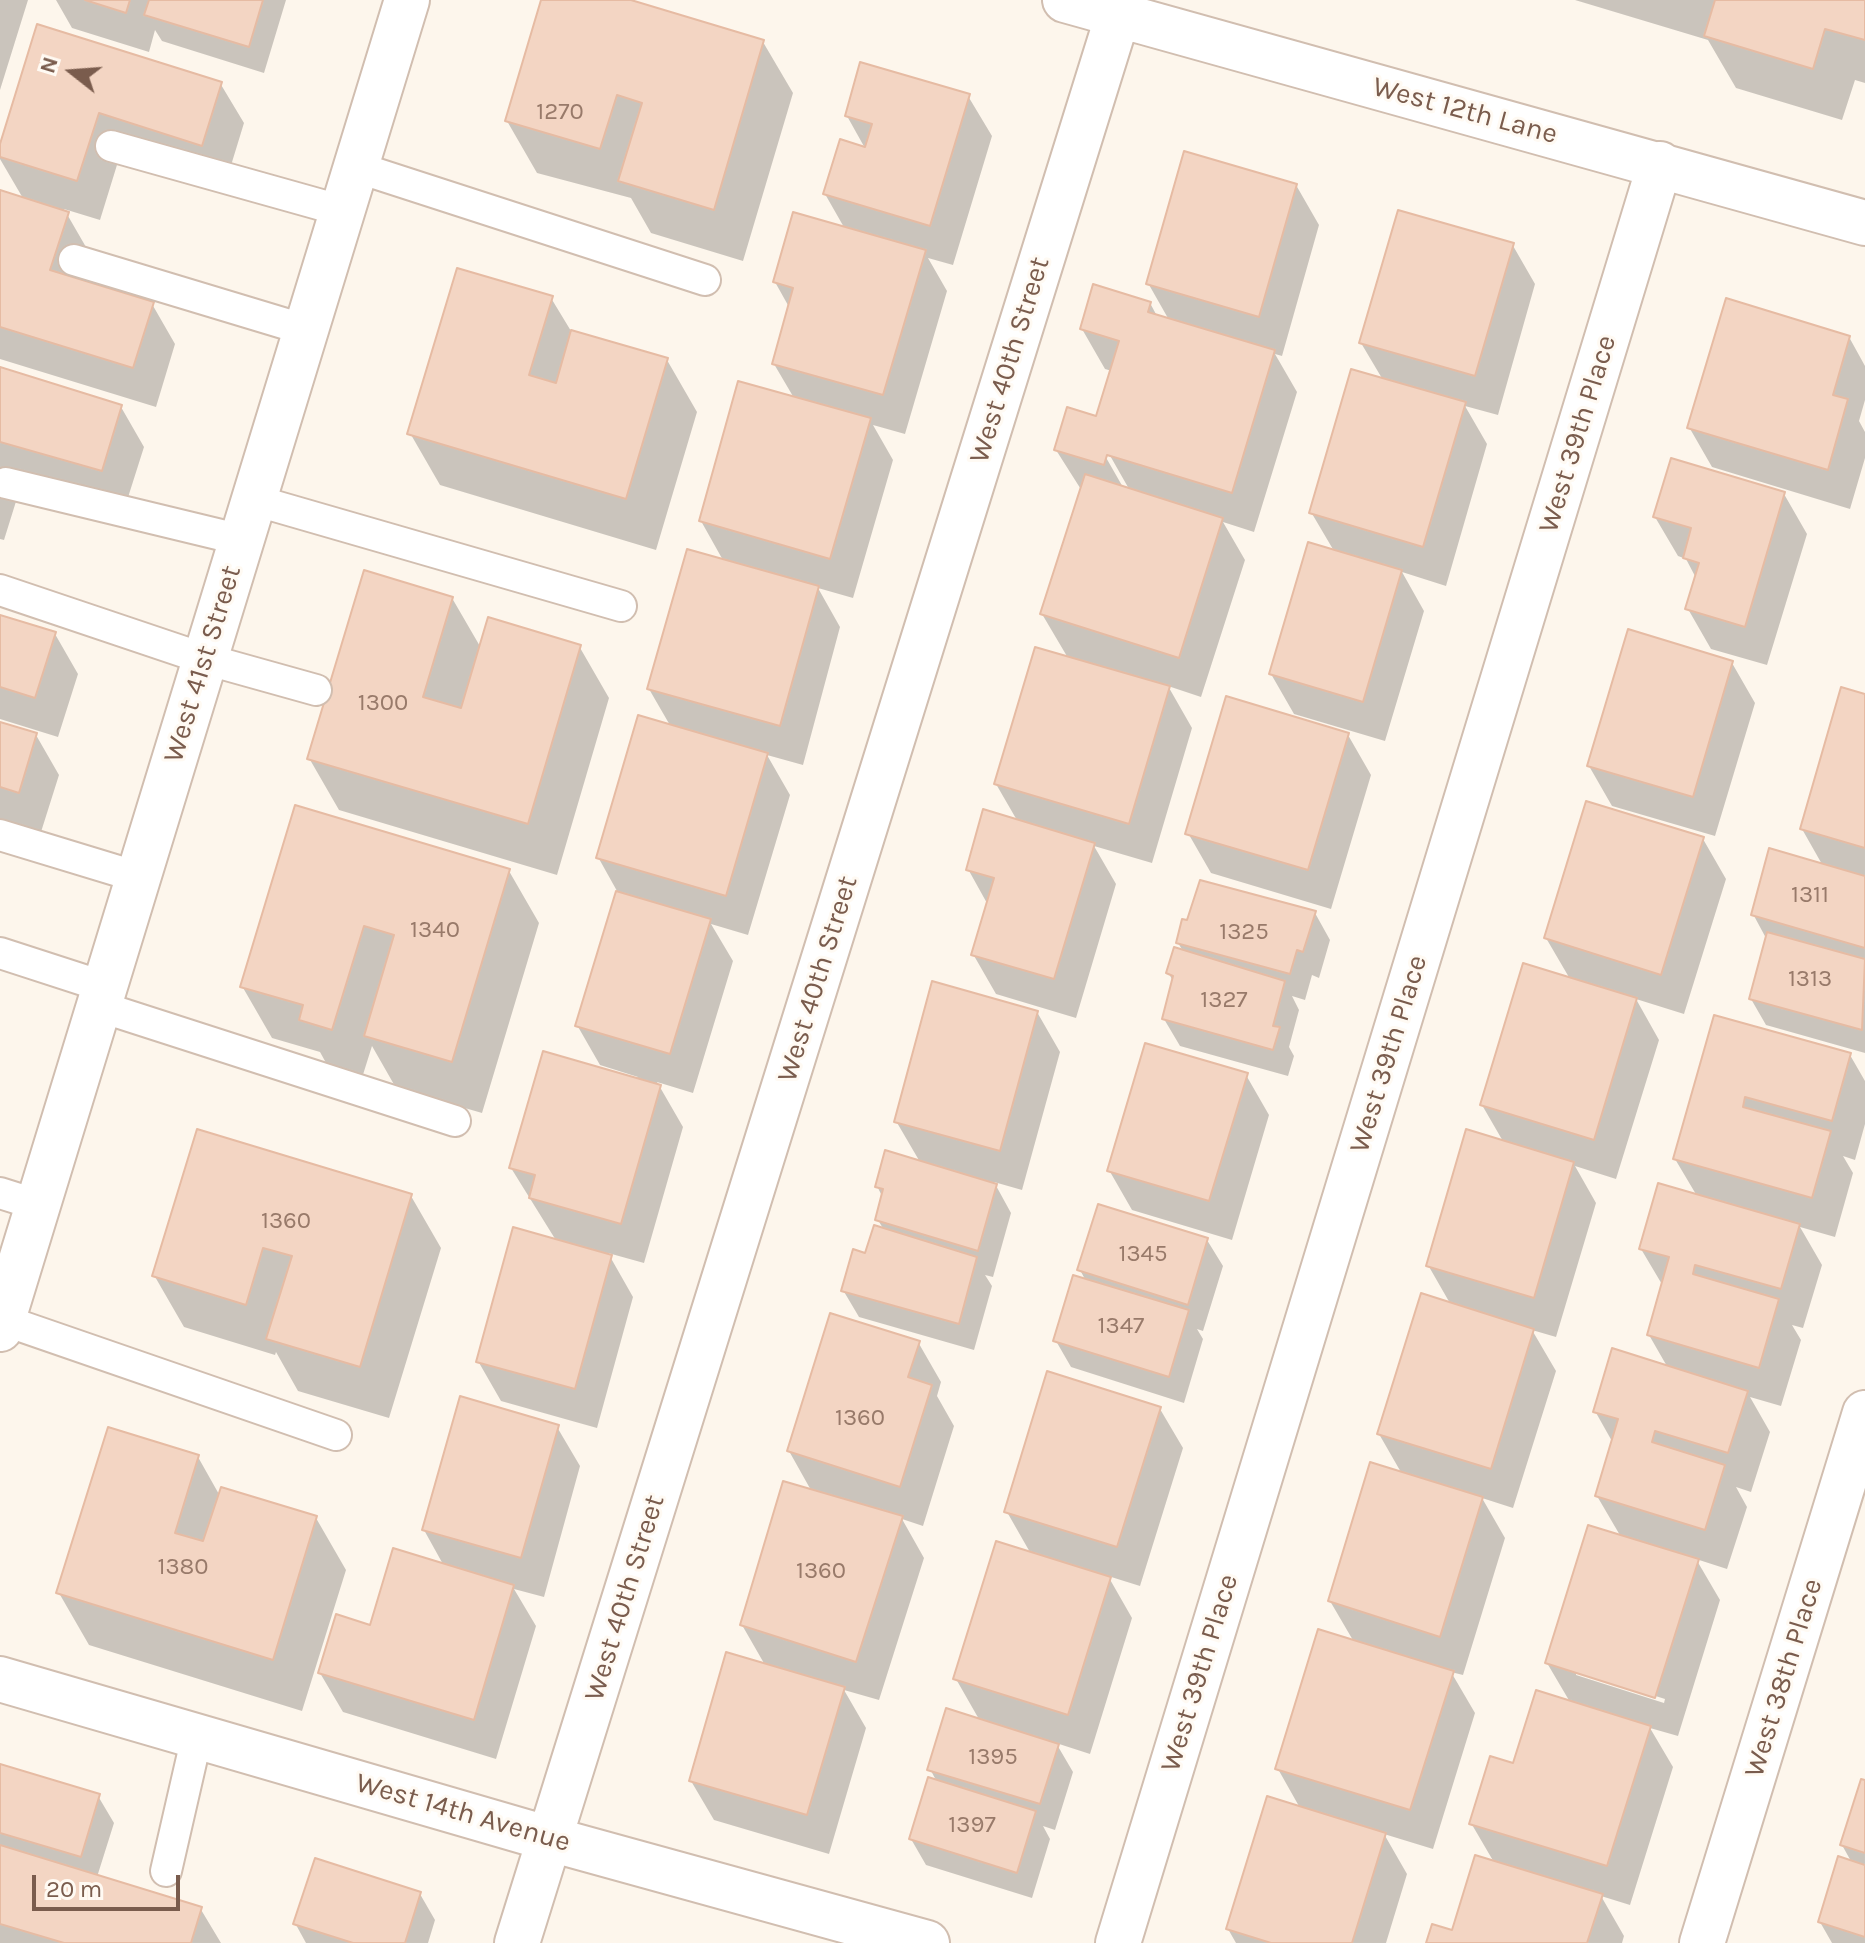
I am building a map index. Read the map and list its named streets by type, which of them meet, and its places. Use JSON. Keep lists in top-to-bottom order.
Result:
{
  "streets": {
    "street": [
      "West 12th Lane",
      "West 40th Street",
      "West 39th Place",
      "West 41st Street",
      "West 38th Place",
      "West 14th Avenue"
    ]
  },
  "crossings": [
    ["West 12th Lane", "West 40th Street"],
    ["West 12th Lane", "West 39th Place"],
    ["West 40th Street", "West 14th Avenue"]
  ],
  "house_numbers": [
    "1270",
    "1300",
    "1311",
    "1340",
    "1325",
    "1313",
    "1327",
    "1360",
    "1345",
    "1347",
    "1360",
    "1380",
    "1360",
    "1395",
    "1397"
  ],
  "scale_bar": "20 m",
  "north": "left"
}
